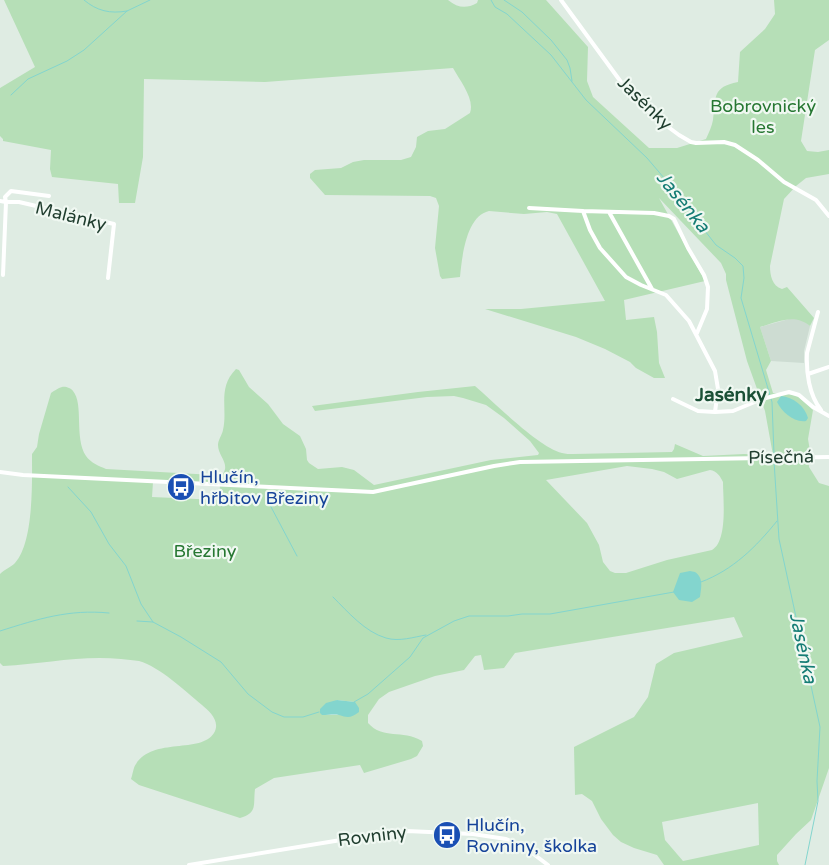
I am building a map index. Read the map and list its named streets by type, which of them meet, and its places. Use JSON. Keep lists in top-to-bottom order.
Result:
{
  "streets": {
    "street": [
      "Jasénky",
      "Malánky",
      "Písečná",
      "Rovniny"
    ]
  },
  "districts": ["Jasénky"],
  "water": ["Jasénka"],
  "parks": ["Bobrovnický les", "Březiny"],
  "places": {
    "bus stop": ["Hlučín, hřbitov Březiny", "Hlučín, Rovniny, školka"]
  }
}
